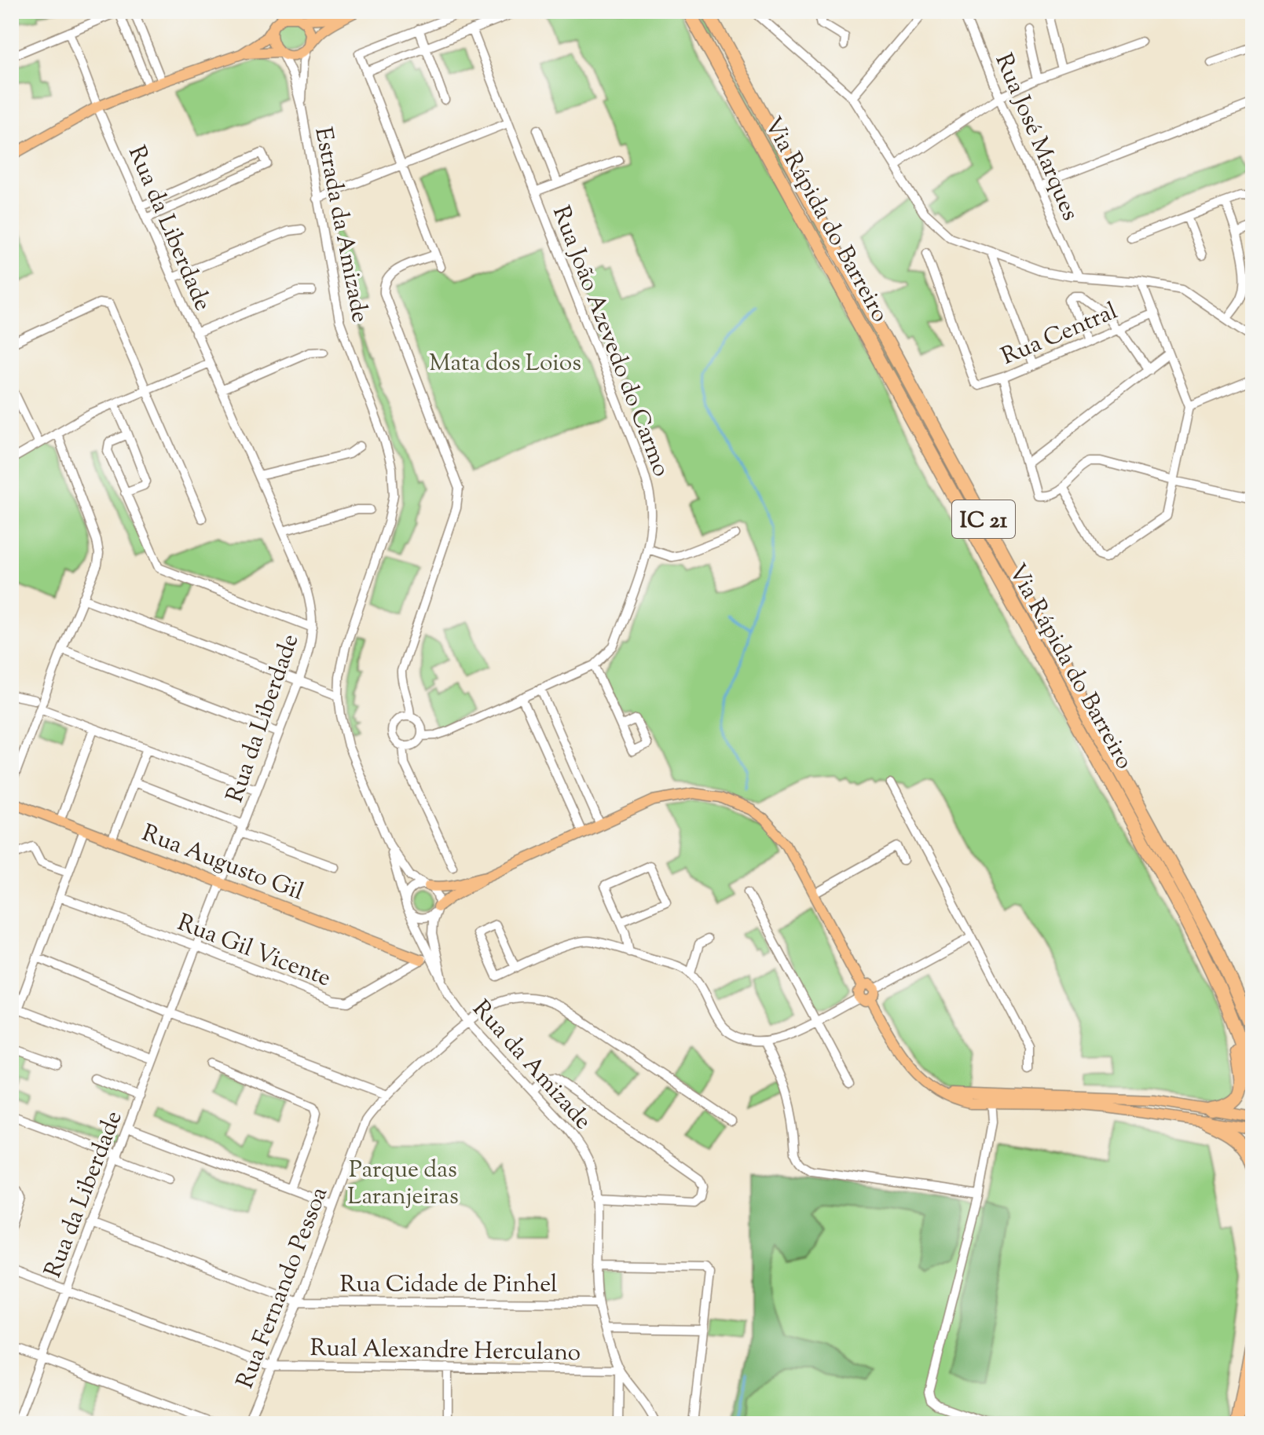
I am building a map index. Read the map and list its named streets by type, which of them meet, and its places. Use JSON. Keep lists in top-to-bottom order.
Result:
{
  "streets": {
    "highway": ["Via Rápida do Barreiro", "IC 21"],
    "main road": ["Rua Augusto Gil"],
    "street": [
      "Rua José Marques",
      "Estrada da Amizade",
      "Rua da Liberdade",
      "Rua Central",
      "Rua João Azevedo do Carmo",
      "Rua Gil Vicente",
      "Rua da Amizade",
      "Rua Cidade de Pinhel",
      "Rua Fernando Pessoa",
      "Rual Alexandre Herculano"
    ]
  },
  "crossings": [
    ["Estrada da Amizade", "Rua da Amizade"],
    ["Rua da Liberdade", "Rua Augusto Gil"],
    ["Rua da Liberdade", "Rua Gil Vicente"],
    ["Rua da Liberdade", "Rual Alexandre Herculano"],
    ["Rua Augusto Gil", "Rua Gil Vicente"],
    ["Rua Augusto Gil", "Rua da Amizade"],
    ["Rua Gil Vicente", "Rua da Amizade"],
    ["Rua da Amizade", "Rua Cidade de Pinhel"],
    ["Rua da Amizade", "Rua Fernando Pessoa"],
    ["Rua da Amizade", "Rual Alexandre Herculano"],
    ["Rua Cidade de Pinhel", "Rua Fernando Pessoa"],
    ["Rua Fernando Pessoa", "Rual Alexandre Herculano"]
  ],
  "parks": ["Mata dos Loios", "Parque das Laranjeiras"]
}
